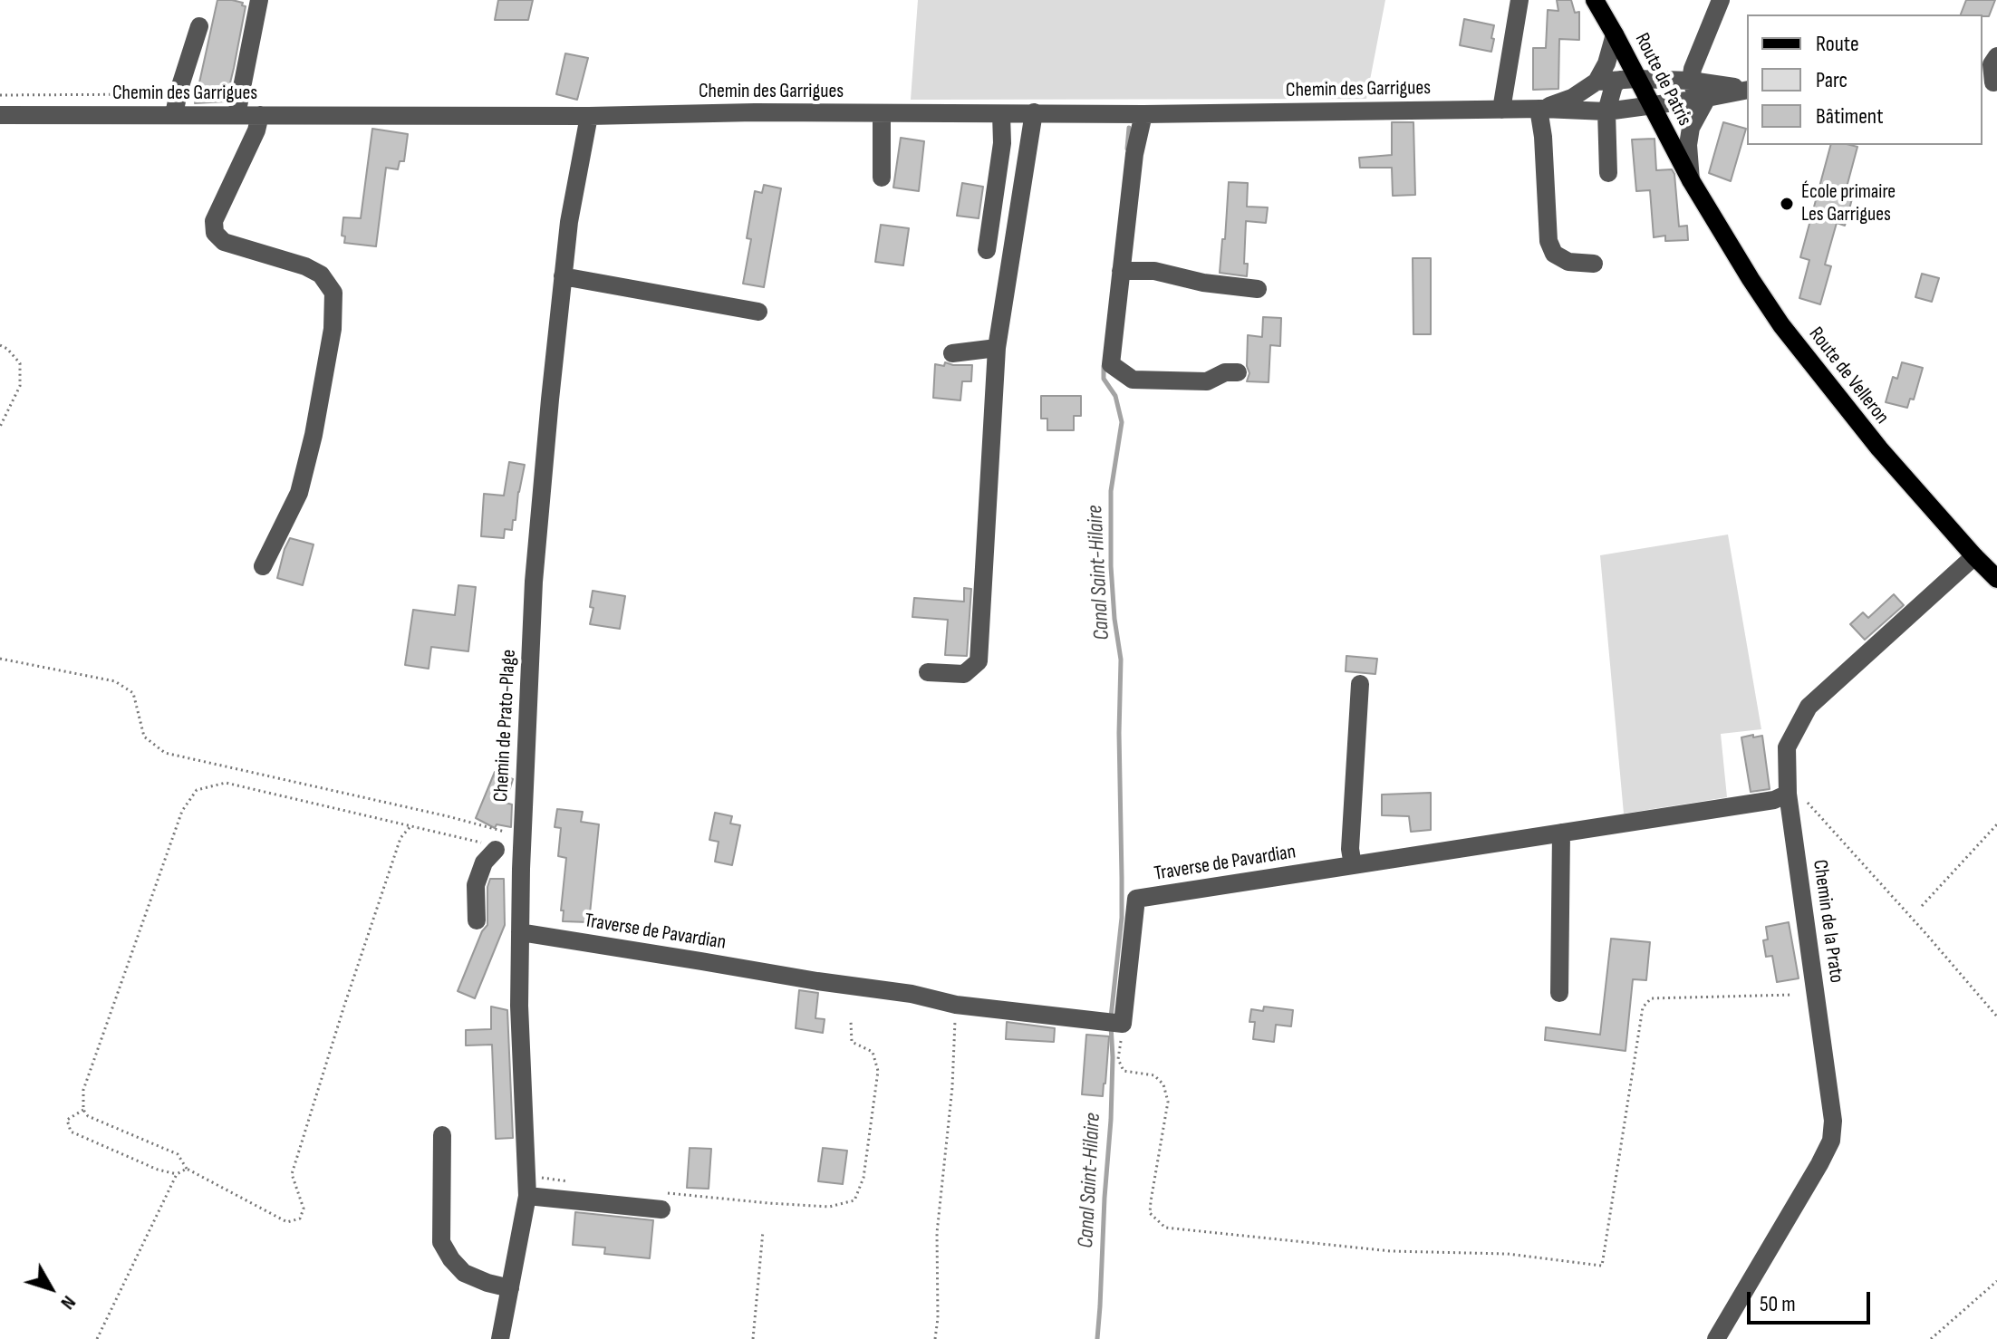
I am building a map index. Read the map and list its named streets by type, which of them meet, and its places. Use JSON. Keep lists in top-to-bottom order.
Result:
{
  "streets": {
    "main road": ["Route de Patris", "Route de Velleron"],
    "street": [
      "Chemin des Garrigues",
      "Chemin de Prato-Plage",
      "Traverse de Pavardian",
      "Chemin de la Prato"
    ]
  },
  "crossings": [
    ["Route de Patris", "Chemin des Garrigues"],
    ["Route de Patris", "Route de Velleron"],
    ["Chemin des Garrigues", "Chemin de Prato-Plage"],
    ["Route de Velleron", "Chemin de la Prato"],
    ["Chemin de Prato-Plage", "Traverse de Pavardian"],
    ["Traverse de Pavardian", "Chemin de la Prato"]
  ],
  "water": ["Canal Saint-Hilaire"],
  "places": ["École primaire Les Garrigues"],
  "legend": ["Route", "Parc", "Bâtiment"],
  "scale_bar": "50 m",
  "north": "bottom right"
}
